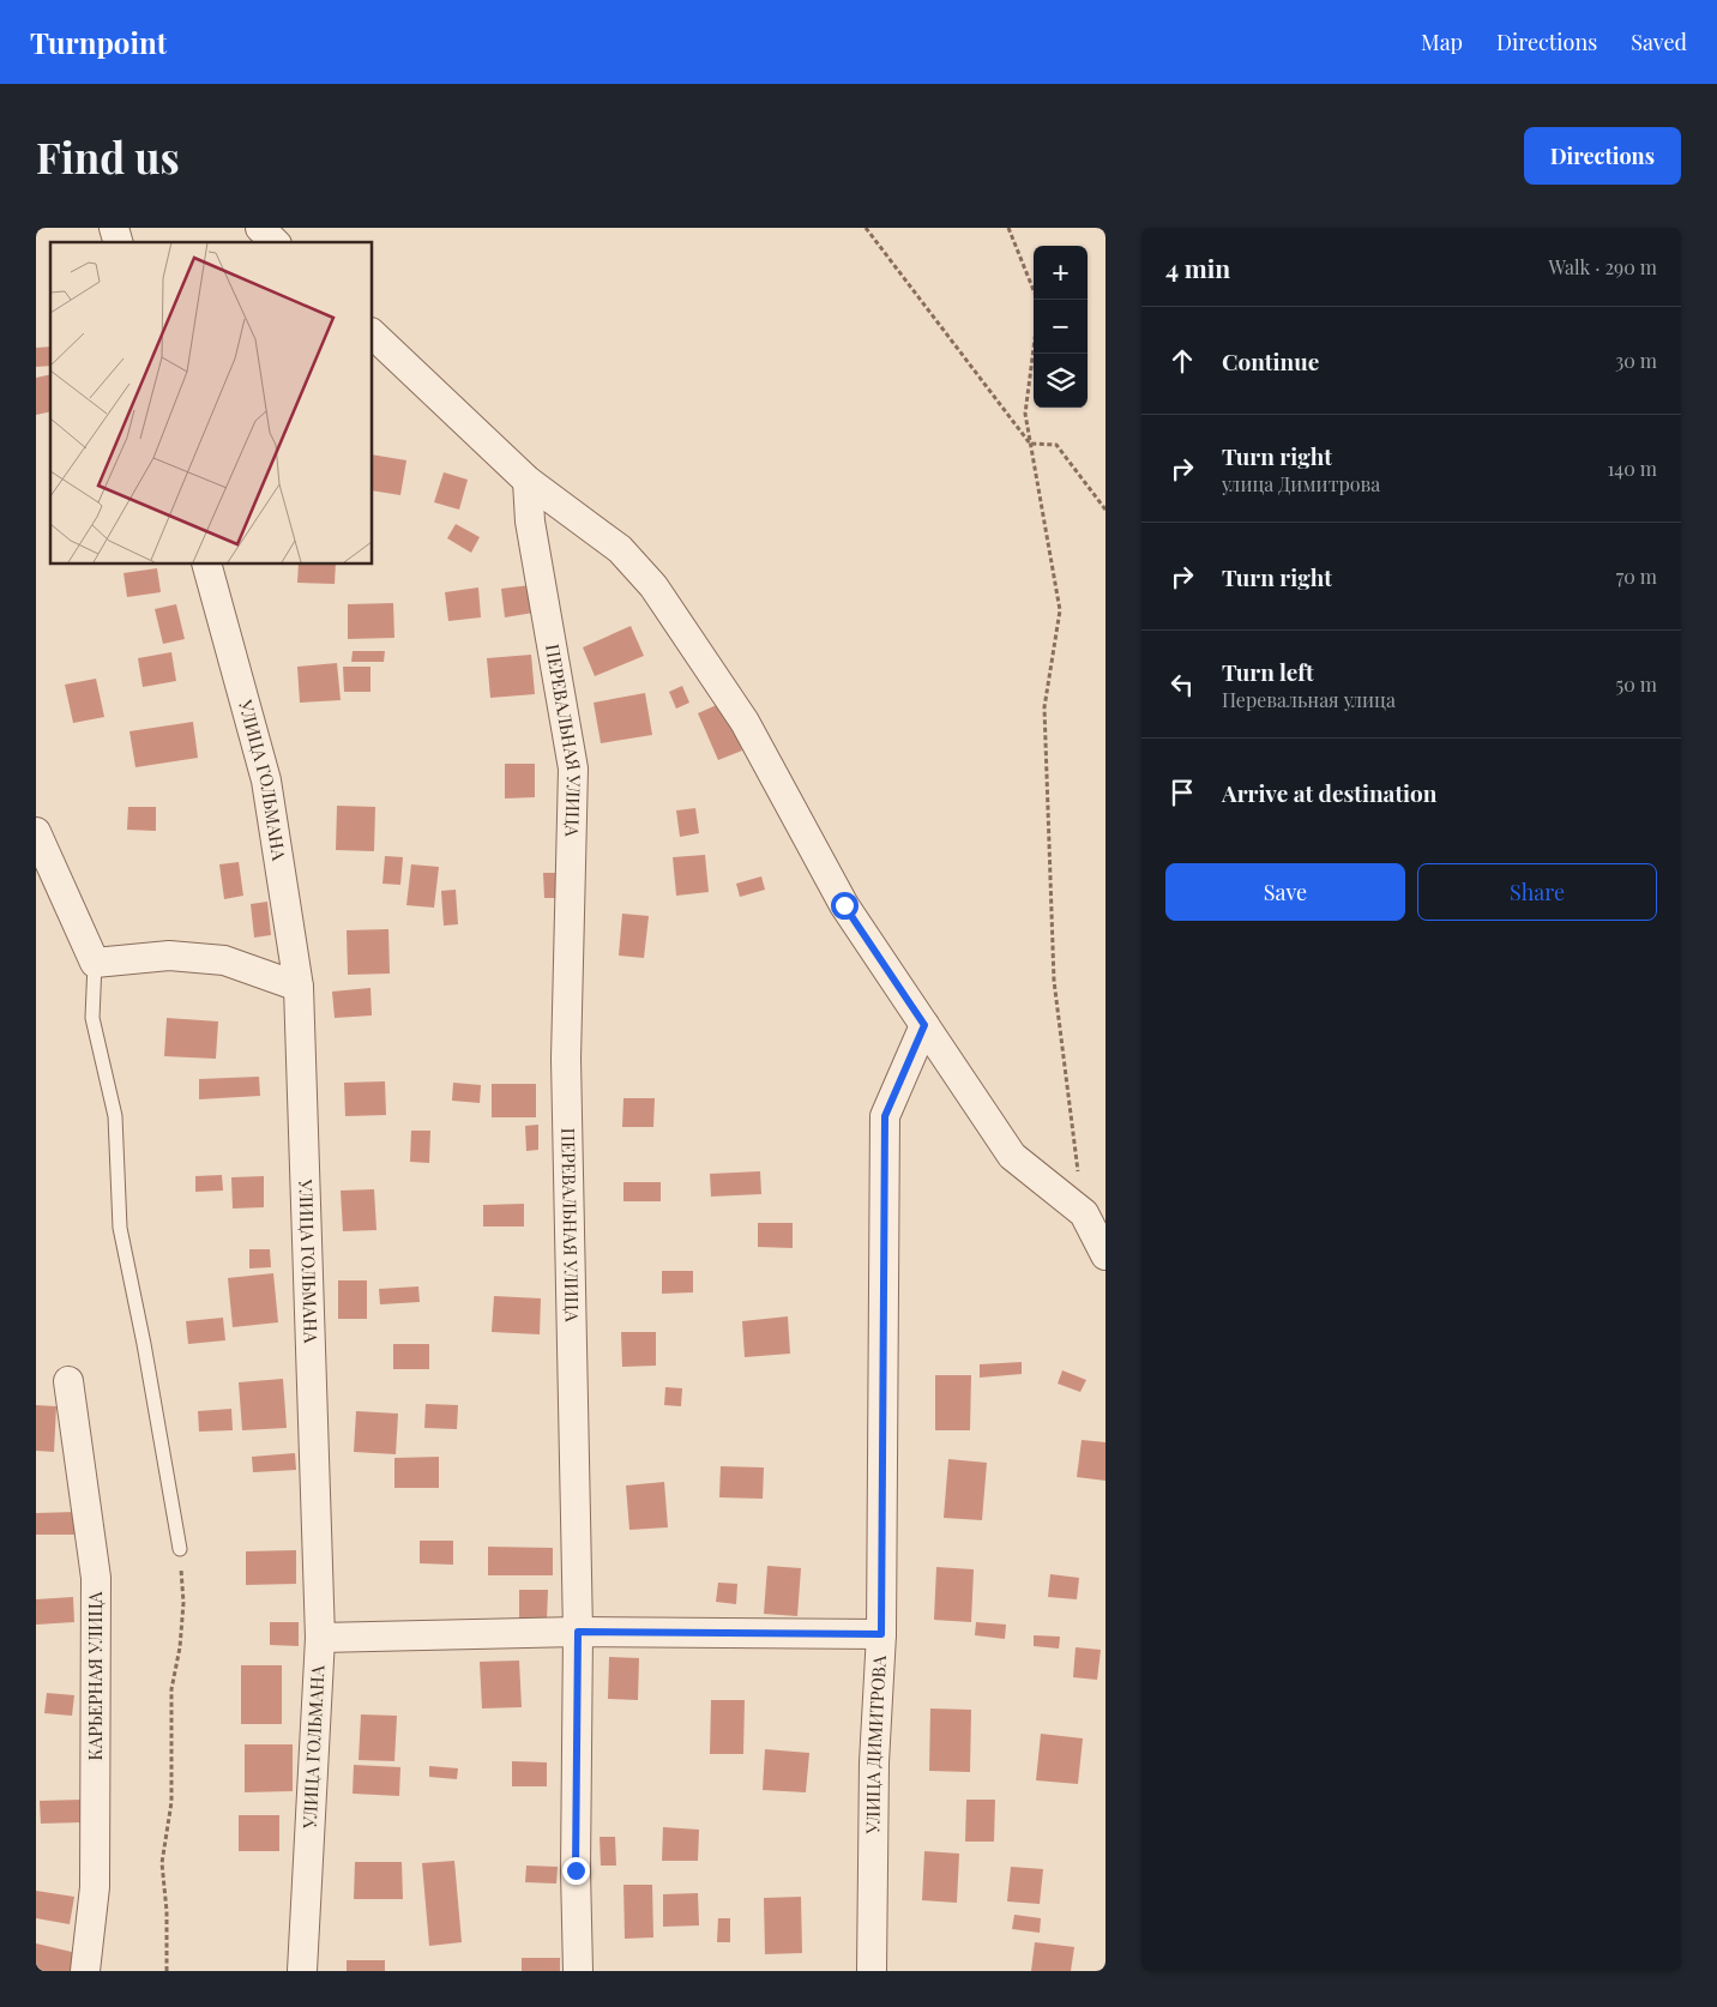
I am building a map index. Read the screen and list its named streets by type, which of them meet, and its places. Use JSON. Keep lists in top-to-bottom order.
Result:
{
  "streets": {
    "street": [
      "ПЕРЕВАЛЬНАЯ УЛИЦА",
      "УЛИЦА ГОЛЬМАНА",
      "КАРЬЕРНАЯ УЛИЦА",
      "УЛИЦА ДИМИТРОВА"
    ]
  },
  "page": {
    "header": "Turnpoint",
    "nav": ["Map", "Directions", "Saved"],
    "buttons": [
      "Directions",
      ["Save", "Share"]
    ],
    "title": "Find us",
    "heading": ["4 min", "Walk · 290 m"],
    "map_buttons": ["+", "−"],
    "list": [
      ["Continue", "30 m"],
      ["Turn right", "улица Димитрова", "140 m"],
      ["Turn right", "70 m"],
      ["Turn left", "Перевальная улица", "50 m"],
      "Arrive at destination"
    ]
  }
}
